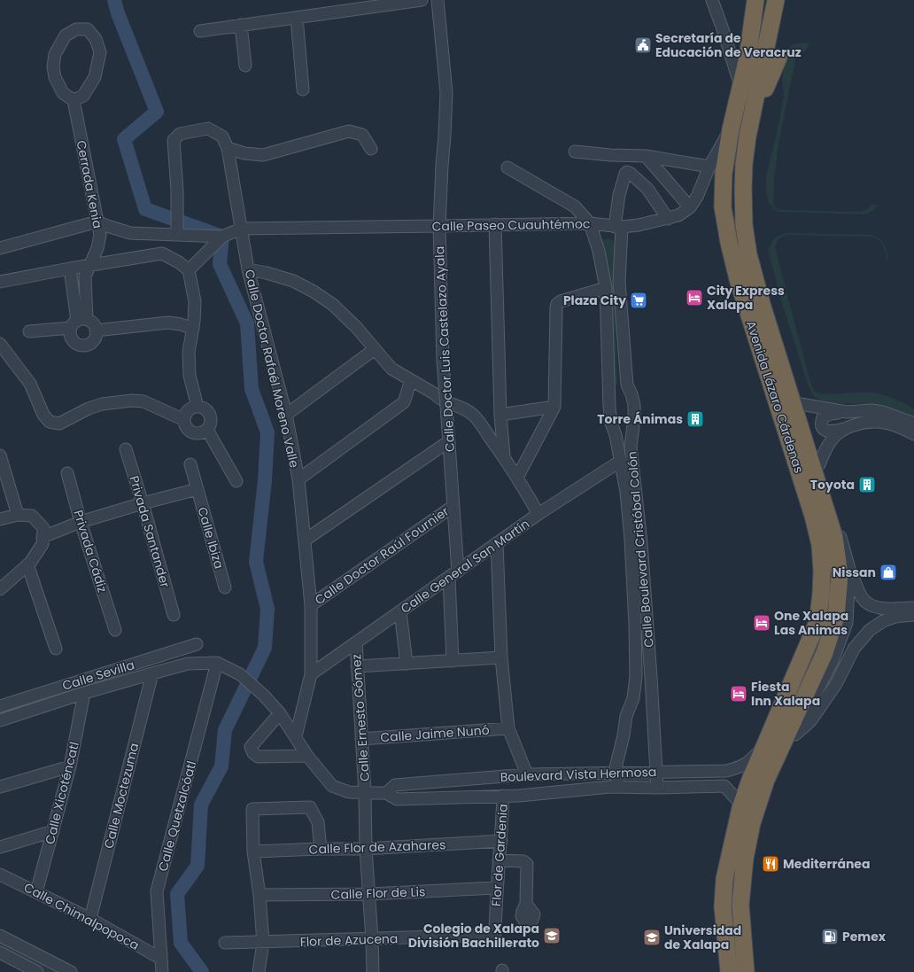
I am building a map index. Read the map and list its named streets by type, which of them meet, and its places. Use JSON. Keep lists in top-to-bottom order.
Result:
{
  "streets": {
    "highway": ["Avenida Lázaro Cárdenas"],
    "street": [
      "Cerrada Kenia",
      "Calle Paseo Cuauhtémoc",
      "Calle Doctor Luis Castelazo Ayala",
      "Calle Doctor Rafaél Moreno Valle",
      "Privada Santander",
      "Calle Ibiza",
      "Calle Boulevard Cristóbal Colón",
      "Privada Cádiz",
      "Calle Doctor Raúl Fournier",
      "Calle General San Martín",
      "Calle Sevilla",
      "Calle Ernesto Gómez",
      "Calle Jaime Nunó",
      "Boulevard Vista Hermosa",
      "Calle Xicoténcatl",
      "Calle Moctezuma",
      "Calle Quetzalcóatl",
      "Calle Flor de Azahares",
      "Flor de Gardenia",
      "Calle Flor de Lis",
      "Calle Chimalpopoca",
      "Flor de Azucena"
    ]
  },
  "crossings": [
    ["Calle Paseo Cuauhtémoc", "Calle Doctor Luis Castelazo Ayala"],
    ["Calle Paseo Cuauhtémoc", "Calle Doctor Rafaél Moreno Valle"],
    ["Calle Paseo Cuauhtémoc", "Avenida Lázaro Cárdenas"],
    ["Calle Paseo Cuauhtémoc", "Calle Boulevard Cristóbal Colón"],
    ["Calle Doctor Luis Castelazo Ayala", "Calle Doctor Raúl Fournier"],
    ["Calle Doctor Luis Castelazo Ayala", "Calle General San Martín"],
    ["Calle Doctor Rafaél Moreno Valle", "Calle Doctor Raúl Fournier"],
    ["Calle Doctor Rafaél Moreno Valle", "Calle General San Martín"],
    ["Calle Doctor Rafaél Moreno Valle", "Boulevard Vista Hermosa"],
    ["Avenida Lázaro Cárdenas", "Boulevard Vista Hermosa"],
    ["Calle Boulevard Cristóbal Colón", "Calle General San Martín"],
    ["Calle Boulevard Cristóbal Colón", "Boulevard Vista Hermosa"],
    ["Calle General San Martín", "Calle Ernesto Gómez"],
    ["Calle Ernesto Gómez", "Calle Jaime Nunó"],
    ["Calle Ernesto Gómez", "Boulevard Vista Hermosa"],
    ["Calle Ernesto Gómez", "Calle Flor de Azahares"],
    ["Calle Ernesto Gómez", "Calle Flor de Lis"],
    ["Calle Ernesto Gómez", "Flor de Azucena"],
    ["Boulevard Vista Hermosa", "Calle Quetzalcóatl"],
    ["Boulevard Vista Hermosa", "Flor de Gardenia"],
    ["Calle Xicoténcatl", "Calle Chimalpopoca"],
    ["Calle Moctezuma", "Calle Chimalpopoca"],
    ["Calle Quetzalcóatl", "Calle Chimalpopoca"],
    ["Calle Flor de Azahares", "Flor de Gardenia"],
    ["Flor de Gardenia", "Calle Flor de Lis"],
    ["Flor de Gardenia", "Flor de Azucena"]
  ],
  "places": {
    "public building": ["Secretaría de Educación de Veracruz"],
    "hotel": ["City Express Xalapa", "One Xalapa Las Animas", "Fiesta Inn Xalapa"],
    "supermarket": ["Plaza City"],
    "building": ["Torre Ánimas", "Toyota"],
    "shop": ["Nissan"],
    "restaurant": ["Mediterránea"],
    "school or university": ["Colegio de Xalapa División Bachillerato", "Universidad de Xalapa"],
    "fuel station": ["Pemex"]
  }
}
